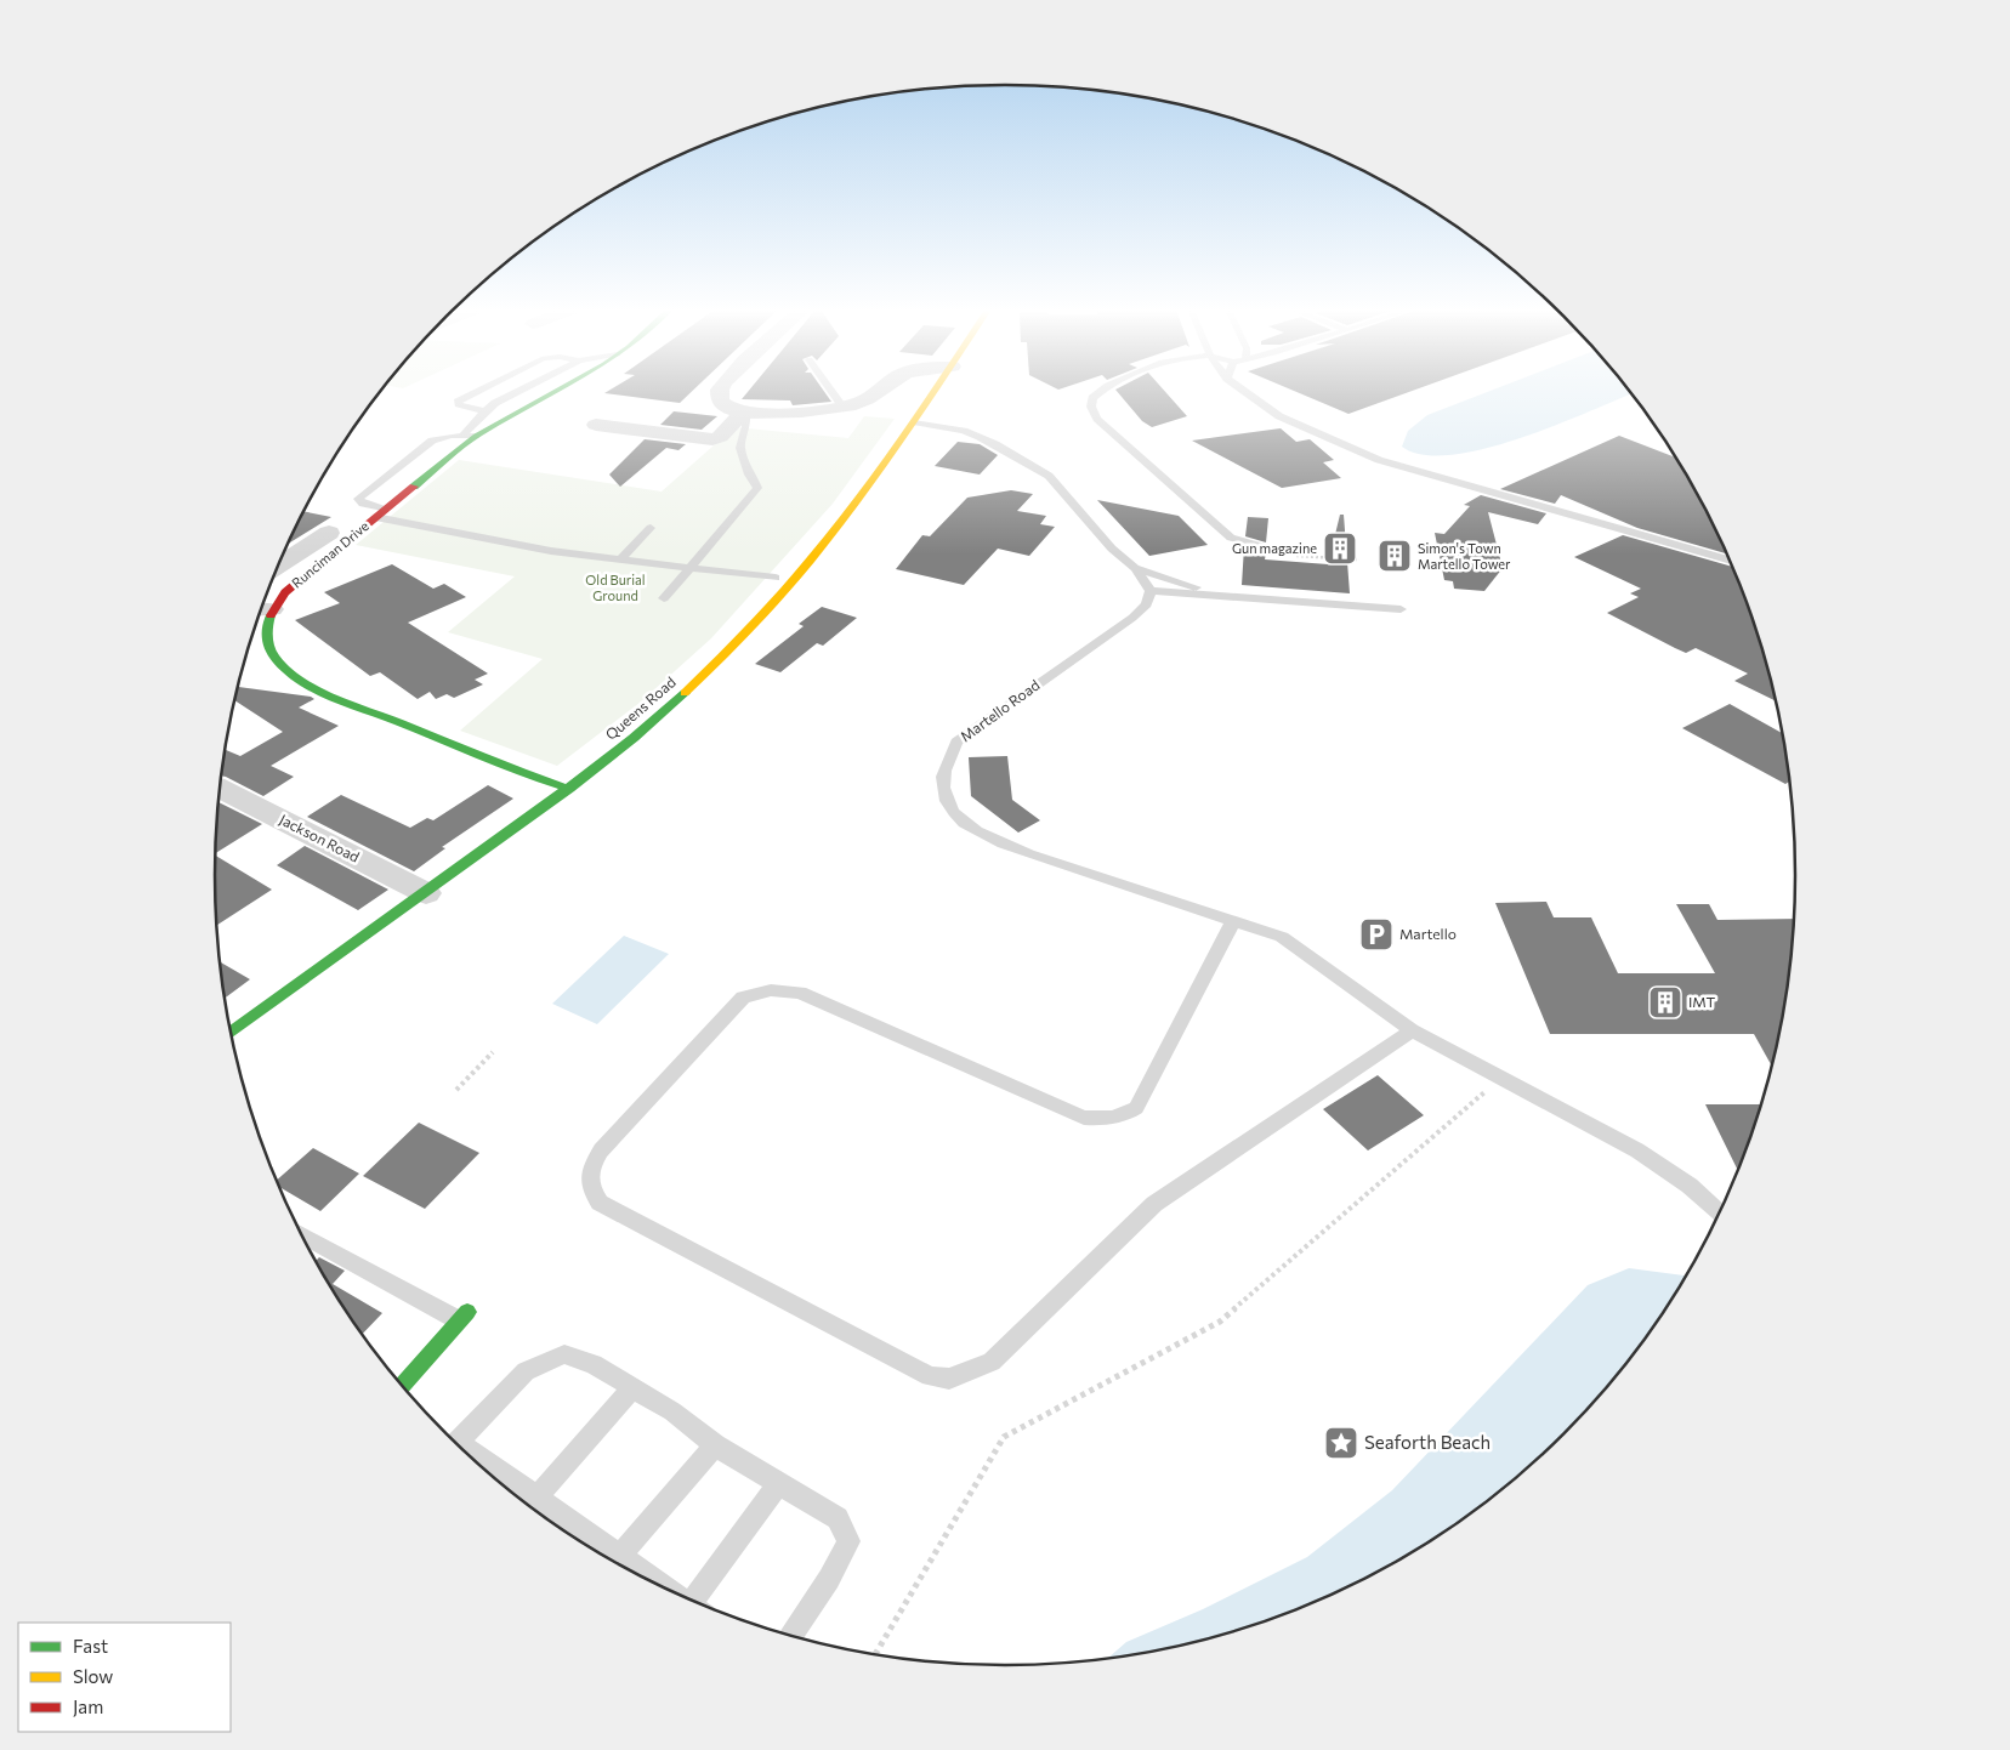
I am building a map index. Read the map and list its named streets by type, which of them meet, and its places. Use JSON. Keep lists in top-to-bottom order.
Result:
{
  "streets": {
    "main road": ["Runciman Drive", "Queens Road"],
    "street": ["Jackson Road"],
    "lane": ["Martello Road"]
  },
  "crossings": [
    ["Runciman Drive", "Queens Road"],
    ["Queens Road", "Jackson Road"]
  ],
  "parks": ["Old Burial Ground"],
  "places": {
    "building": ["Gun magazine", "Simon's Town Martello Tower", "IMT"],
    "parking": ["Martello"],
    "place": ["Seaforth Beach"]
  },
  "legend": ["Fast", "Slow", "Jam"]
}
